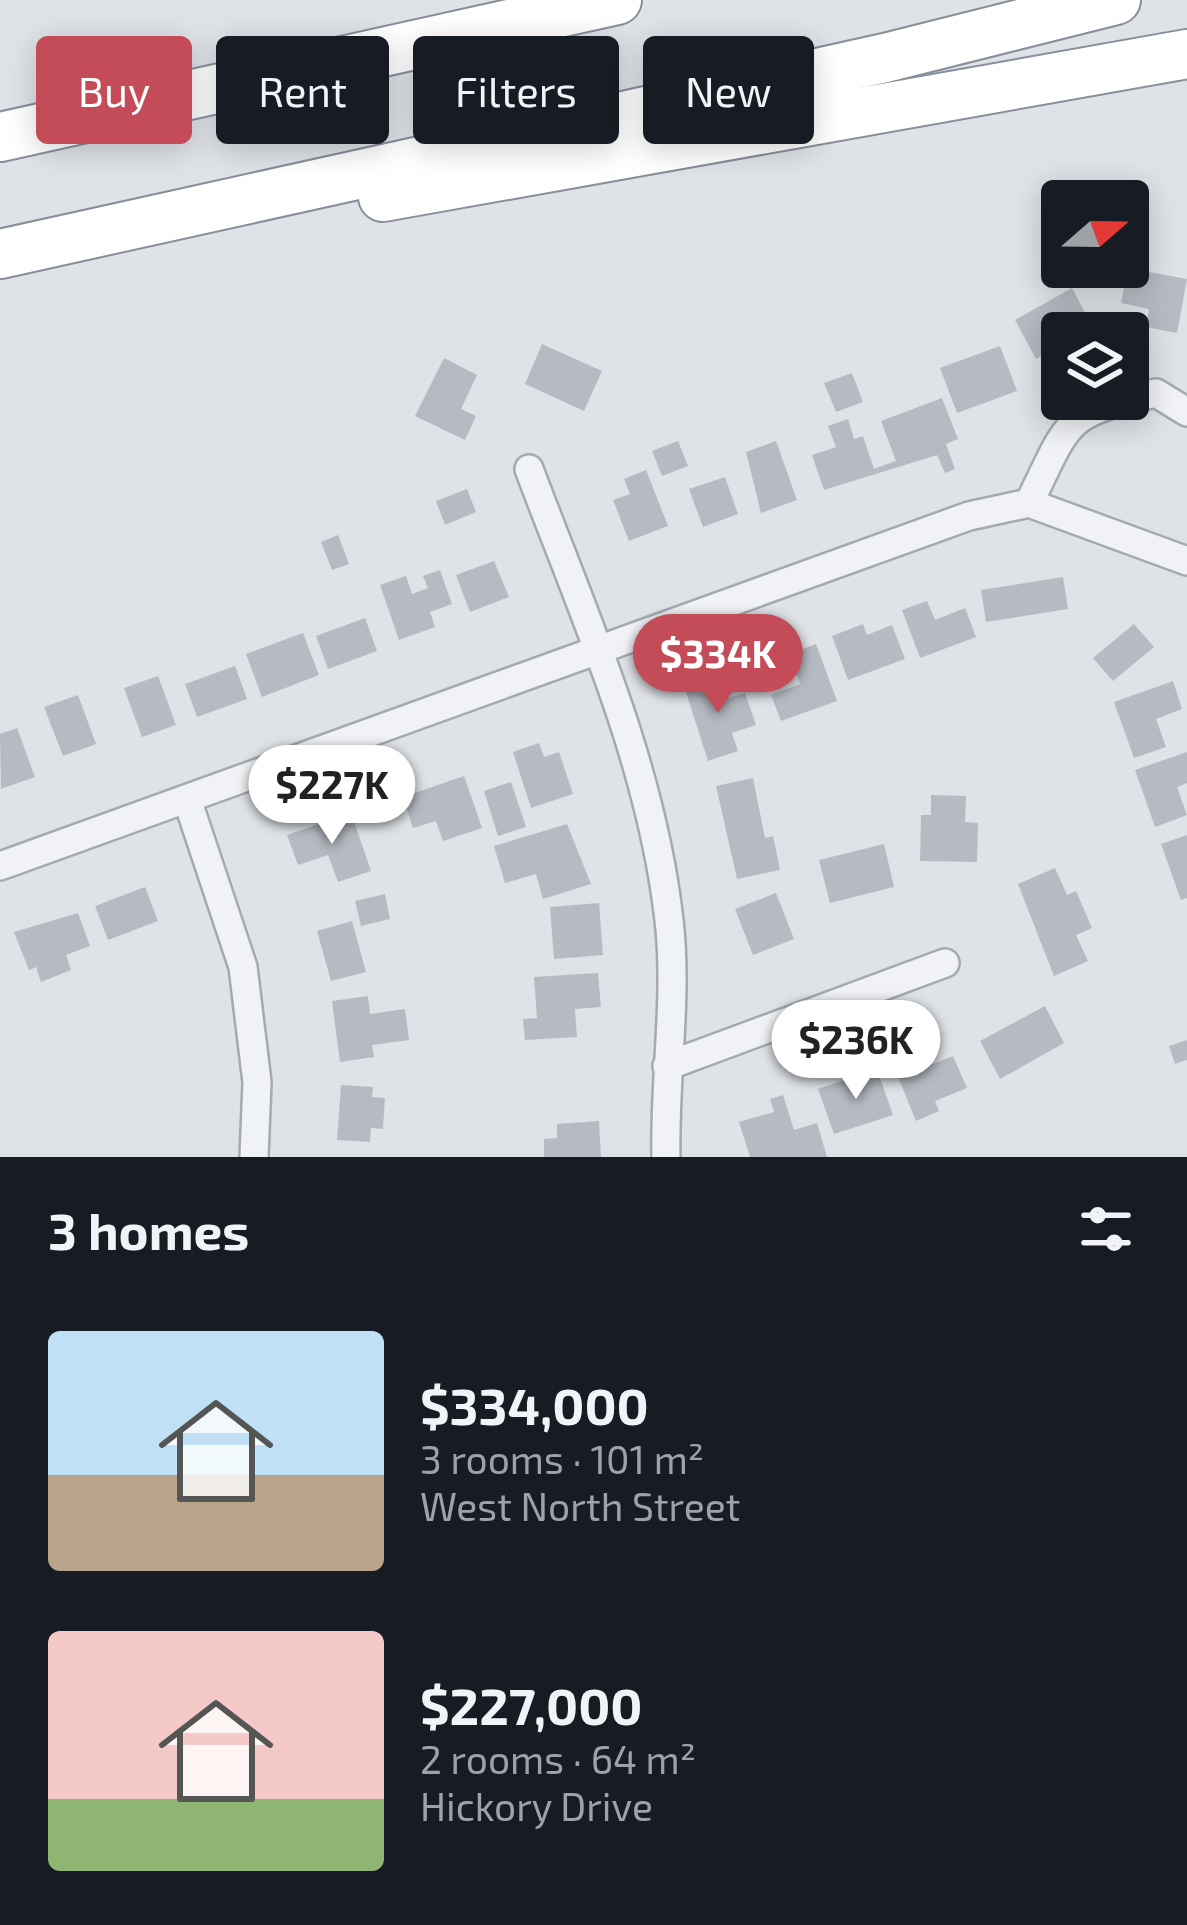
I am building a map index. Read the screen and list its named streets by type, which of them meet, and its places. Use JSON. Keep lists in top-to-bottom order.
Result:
{
  "north": "right",
  "page": {
    "chip": [
      "Buy",
      "Rent",
      "Filters",
      "New"
    ],
    "price": ["$334K", "$227K", "$236K"],
    "heading": "3 homes",
    "list": [
      {
        "name": "$334,000",
        "note": "3 rooms · 101 m² · West North Street"
      },
      {
        "name": "$227,000",
        "note": "2 rooms · 64 m² · Hickory Drive"
      }
    ]
  }
}
